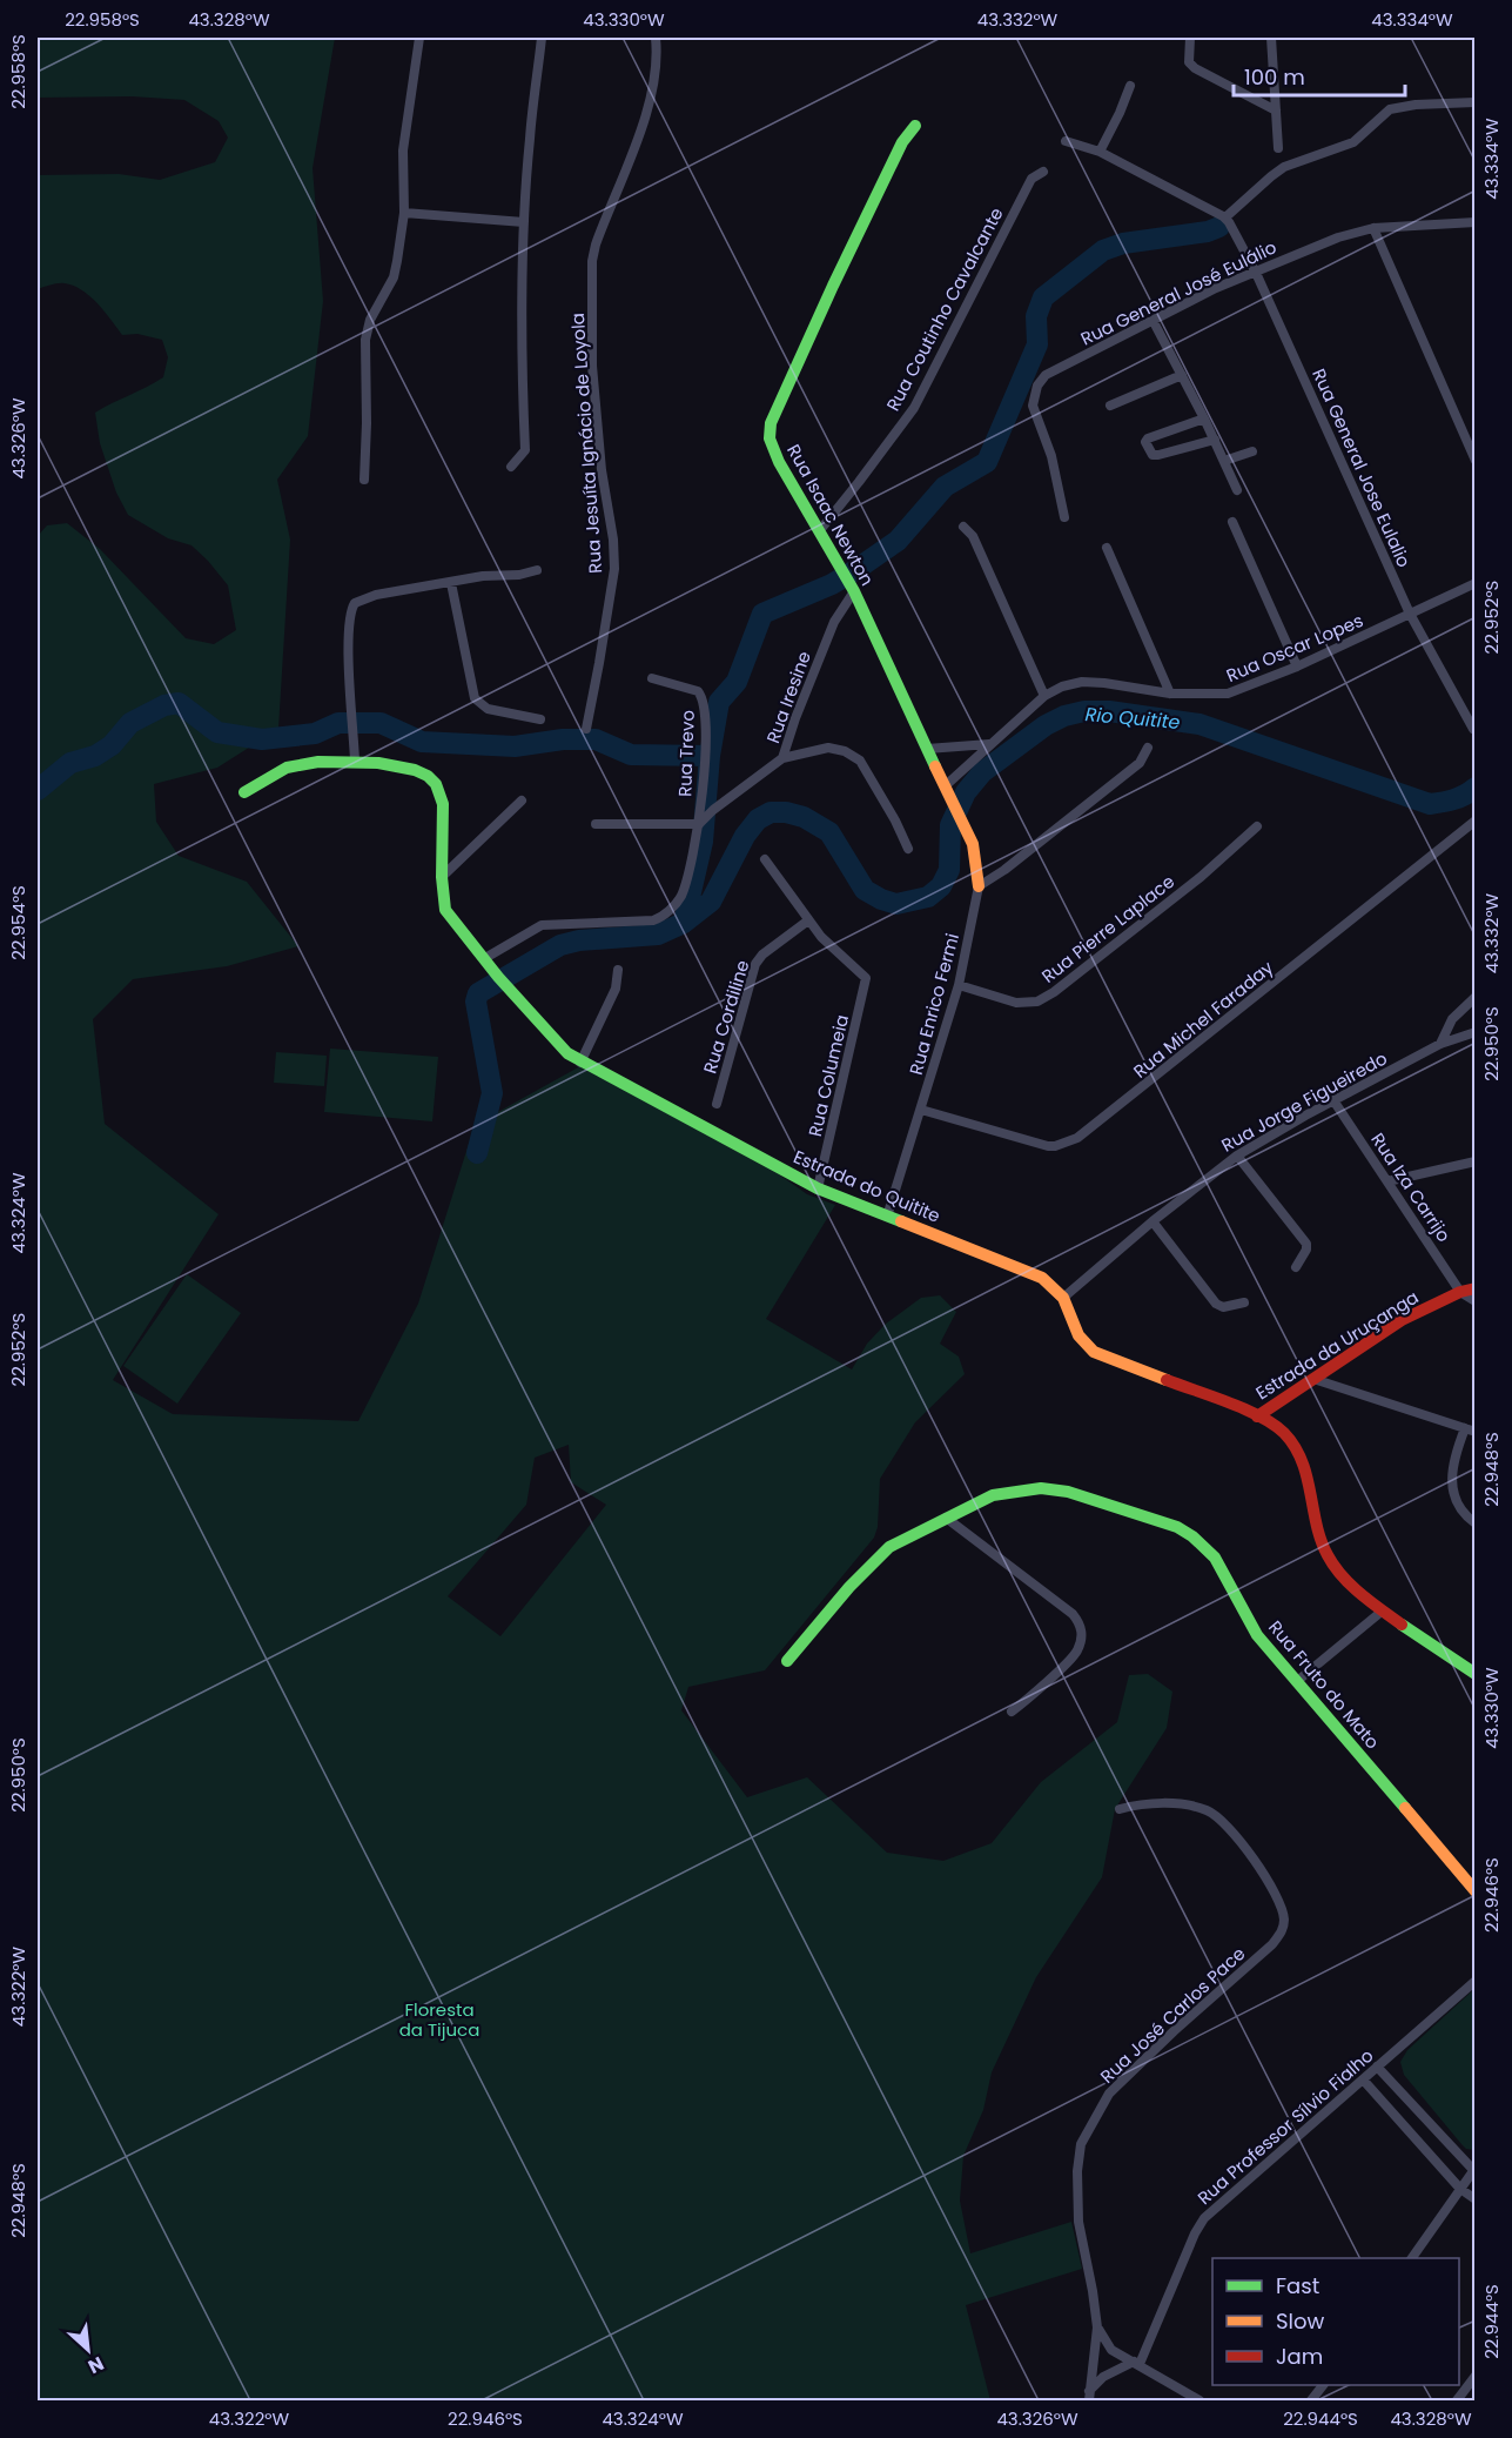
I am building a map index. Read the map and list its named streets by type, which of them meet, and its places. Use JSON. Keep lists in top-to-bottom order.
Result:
{
  "streets": {
    "street": [
      "Rua General José Eulálio",
      "Rua Coutinho Cavalcante",
      "Rua Jesuíta Ignácio de Loyola",
      "Rua General Jose Eulalio",
      "Rua Isaac Newton",
      "Rua Oscar Lopes",
      "Rua Iresine",
      "Rua Trevo",
      "Rua Pierre Laplace",
      "Rua Enrico Fermi",
      "Rua Cordiline",
      "Rua Michel Faraday",
      "Rua Columeia",
      "Rua Jorge Figueiredo",
      "Estrada do Quitite",
      "Rua Iza Carrijo",
      "Estrada da Uruçanga",
      "Rua Fruto do Mato",
      "Rua José Carlos Pace",
      "Rua Professor Sílvio Fialho"
    ]
  },
  "crossings": [
    ["Rua General José Eulálio", "Rua General Jose Eulalio"],
    ["Rua Coutinho Cavalcante", "Rua Isaac Newton"],
    ["Rua General Jose Eulalio", "Rua Oscar Lopes"],
    ["Rua Isaac Newton", "Rua Oscar Lopes"],
    ["Rua Isaac Newton", "Rua Iresine"],
    ["Rua Isaac Newton", "Rua Enrico Fermi"],
    ["Rua Iresine", "Rua Trevo"],
    ["Rua Trevo", "Estrada do Quitite"],
    ["Rua Pierre Laplace", "Rua Enrico Fermi"],
    ["Rua Enrico Fermi", "Rua Michel Faraday"],
    ["Rua Enrico Fermi", "Estrada do Quitite"],
    ["Rua Cordiline", "Rua Columeia"],
    ["Rua Columeia", "Estrada do Quitite"],
    ["Rua Jorge Figueiredo", "Estrada do Quitite"],
    ["Rua Jorge Figueiredo", "Rua Iza Carrijo"],
    ["Estrada do Quitite", "Estrada da Uruçanga"],
    ["Rua Iza Carrijo", "Estrada da Uruçanga"]
  ],
  "water": ["Rio Quitite"],
  "parks": ["Floresta da Tijuca"],
  "legend": ["Fast", "Slow", "Jam"],
  "scale_bar": "100 m",
  "north": "bottom right",
  "coordinates": [
    "22.958°S",
    "43.328°W",
    "43.330°W",
    "43.332°W",
    "43.334°W",
    "43.326°W",
    "22.952°S",
    "22.954°S",
    "22.950°S",
    "43.324°W",
    "22.948°S",
    "22.946°S",
    "43.322°W",
    "22.944°S"
  ]
}
